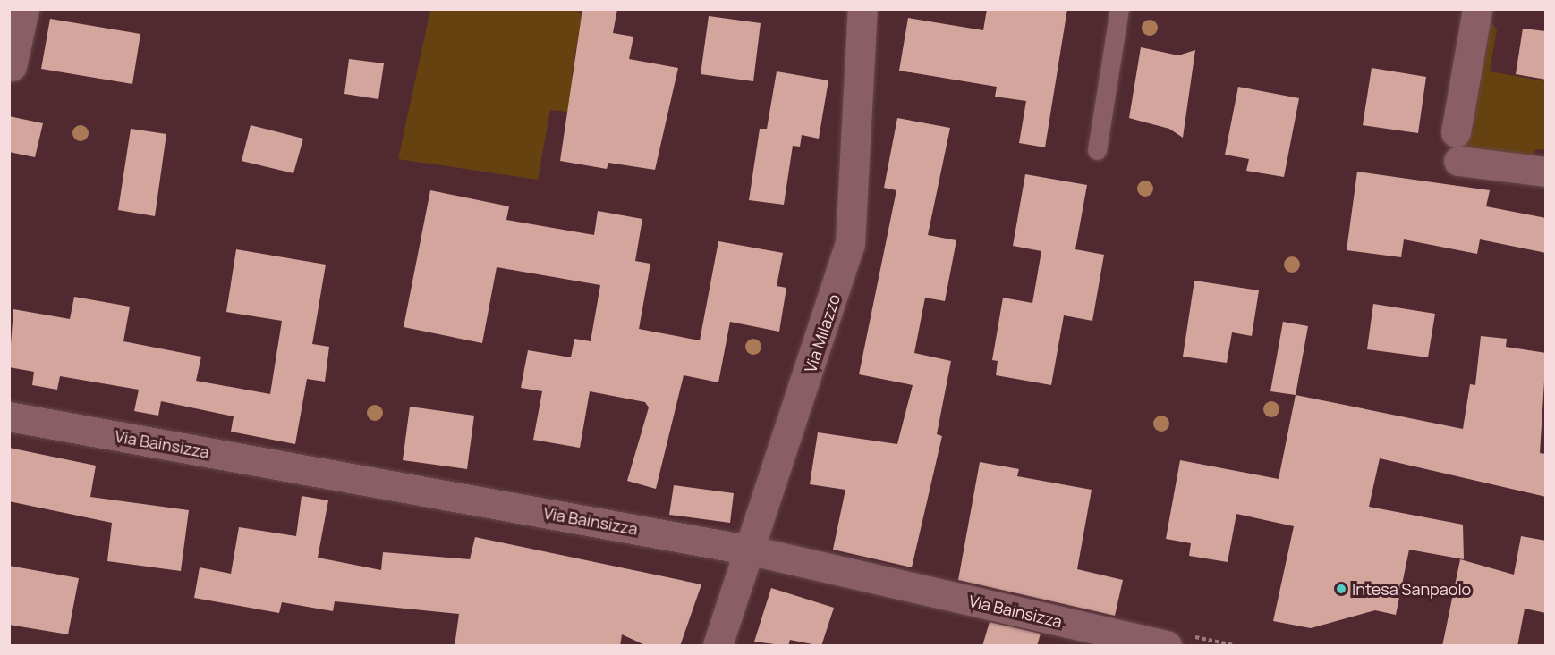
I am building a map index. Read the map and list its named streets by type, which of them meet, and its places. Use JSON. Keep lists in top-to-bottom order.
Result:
{
  "streets": {
    "street": ["Via Milazzo", "Via Bainsizza"]
  },
  "crossings": [
    ["Via Milazzo", "Via Bainsizza"]
  ],
  "places": ["Intesa Sanpaolo"]
}
